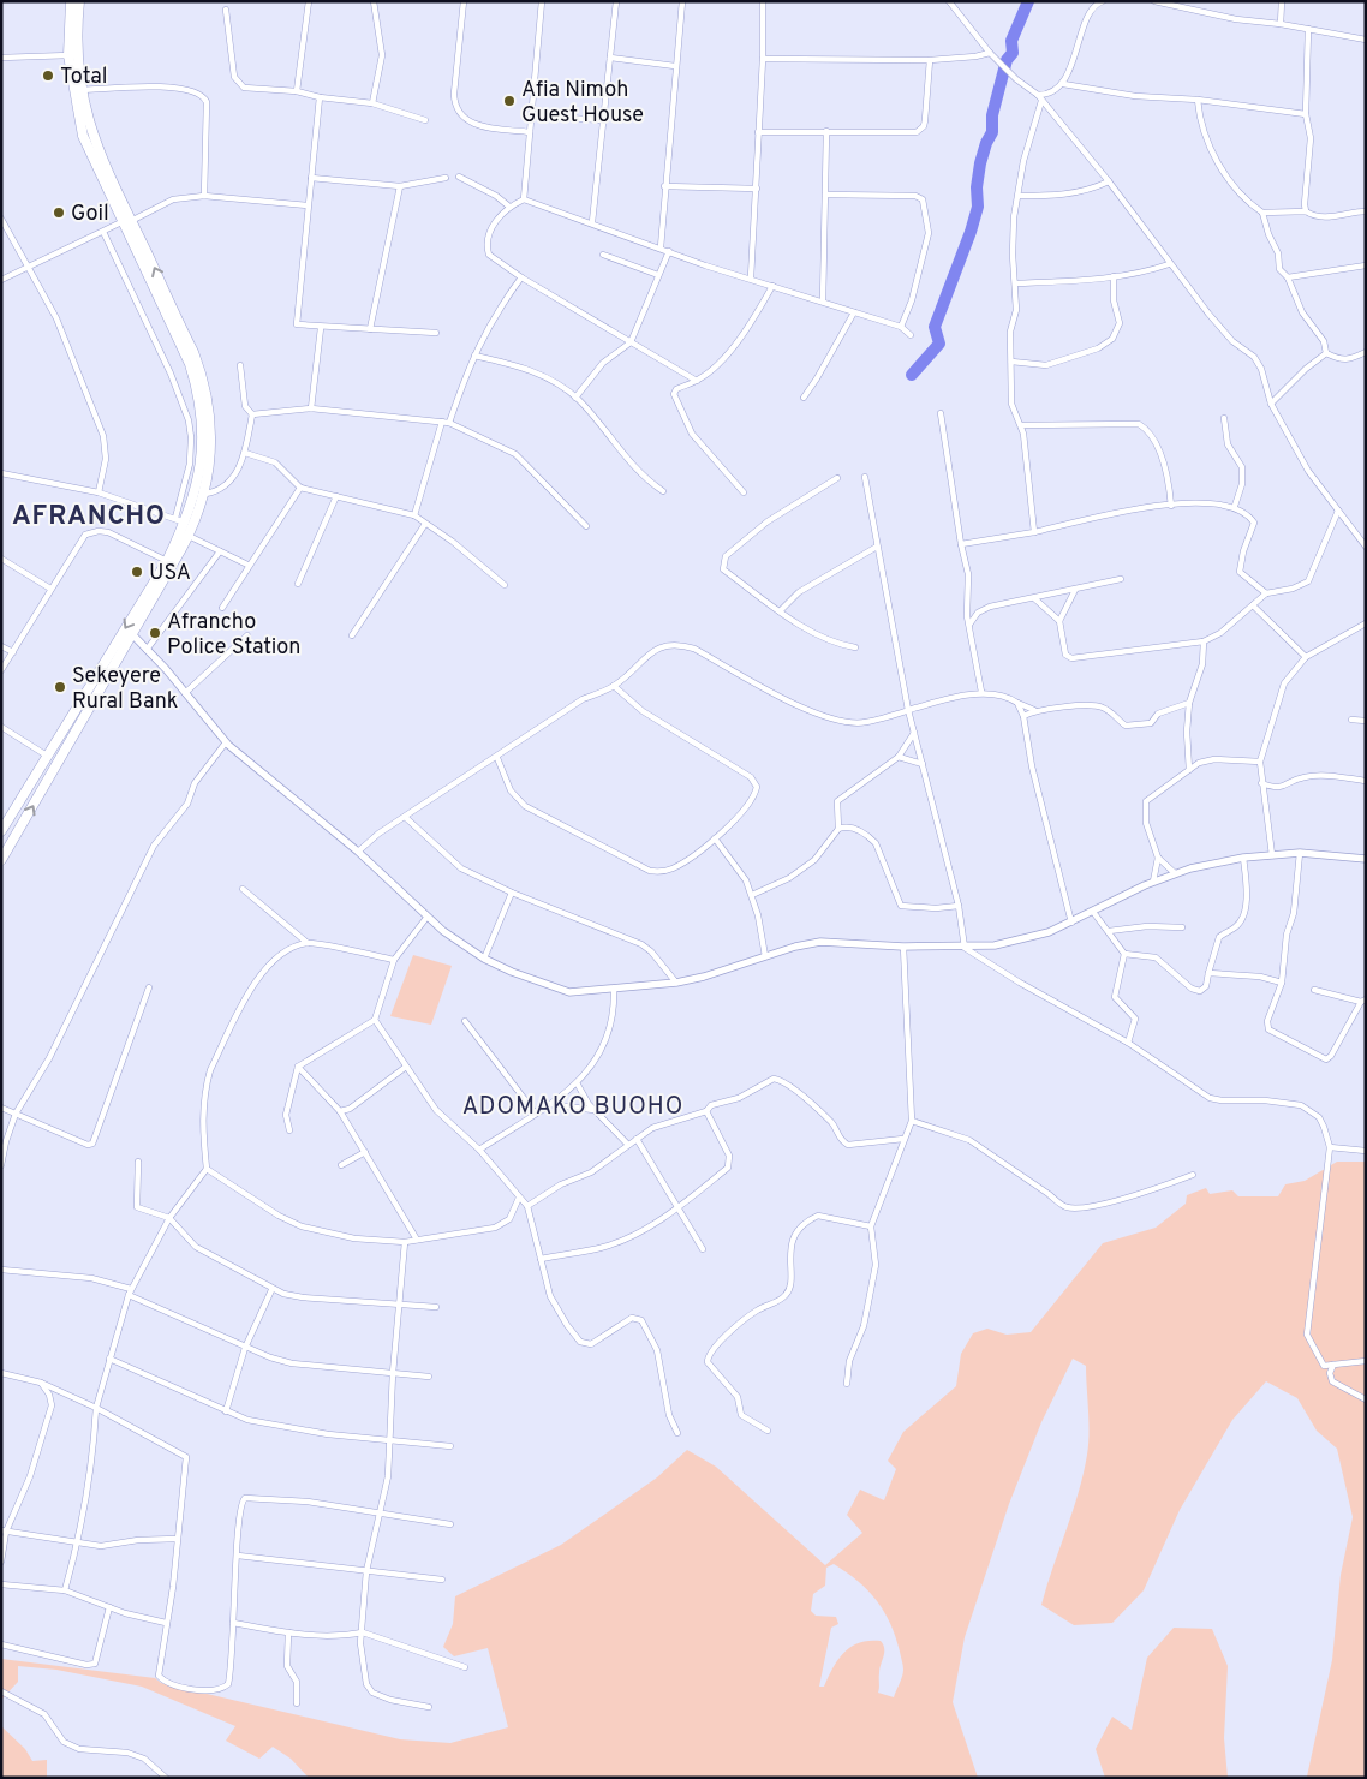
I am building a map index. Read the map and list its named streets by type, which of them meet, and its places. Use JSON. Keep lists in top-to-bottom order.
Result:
{
  "districts": ["AFRANCHO", "ADOMAKO BUOHO"],
  "places": [
    "Total",
    "Afia Nimoh Guest House",
    "Goil",
    "USA",
    "Afrancho Police Station",
    "Sekeyere Rural Bank"
  ]
}
